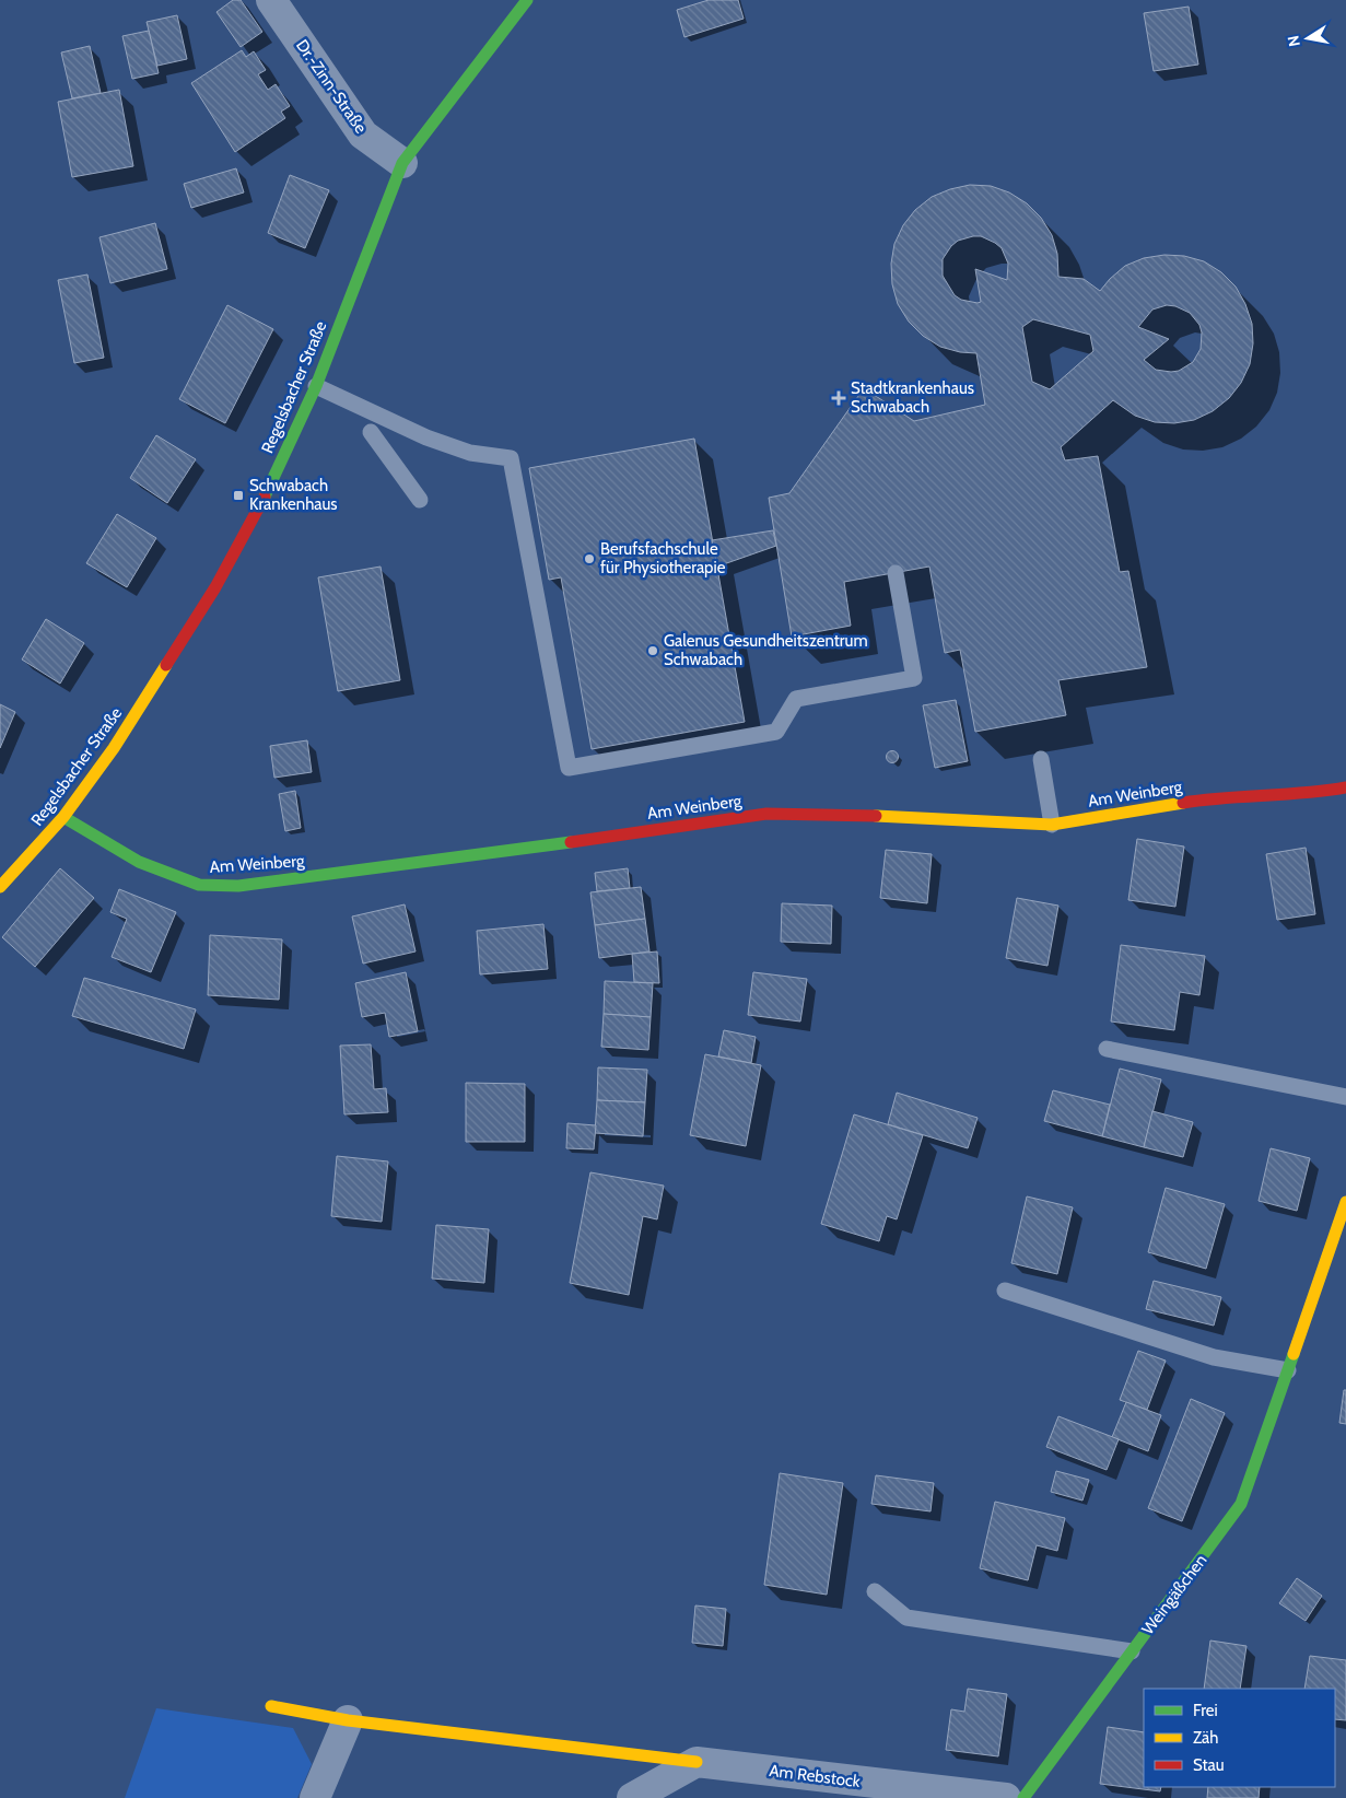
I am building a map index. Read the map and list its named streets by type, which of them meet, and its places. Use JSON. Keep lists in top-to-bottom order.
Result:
{
  "streets": {
    "street": [
      "Dr.-Zinn-Straße",
      "Regelsbacher Straße",
      "Am Weinberg",
      "Weingäßchen",
      "Am Rebstock"
    ]
  },
  "crossings": [
    ["Dr.-Zinn-Straße", "Regelsbacher Straße"],
    ["Regelsbacher Straße", "Am Weinberg"]
  ],
  "places": {
    "health": ["Stadtkrankenhaus Schwabach"],
    "transit": ["Schwabach Krankenhaus"],
    "other": ["Berufsfachschule für Physiotherapie", "Galenus Gesundheitszentrum Schwabach"]
  },
  "legend": ["Frei", "Zäh", "Stau"],
  "north": "left"
}
